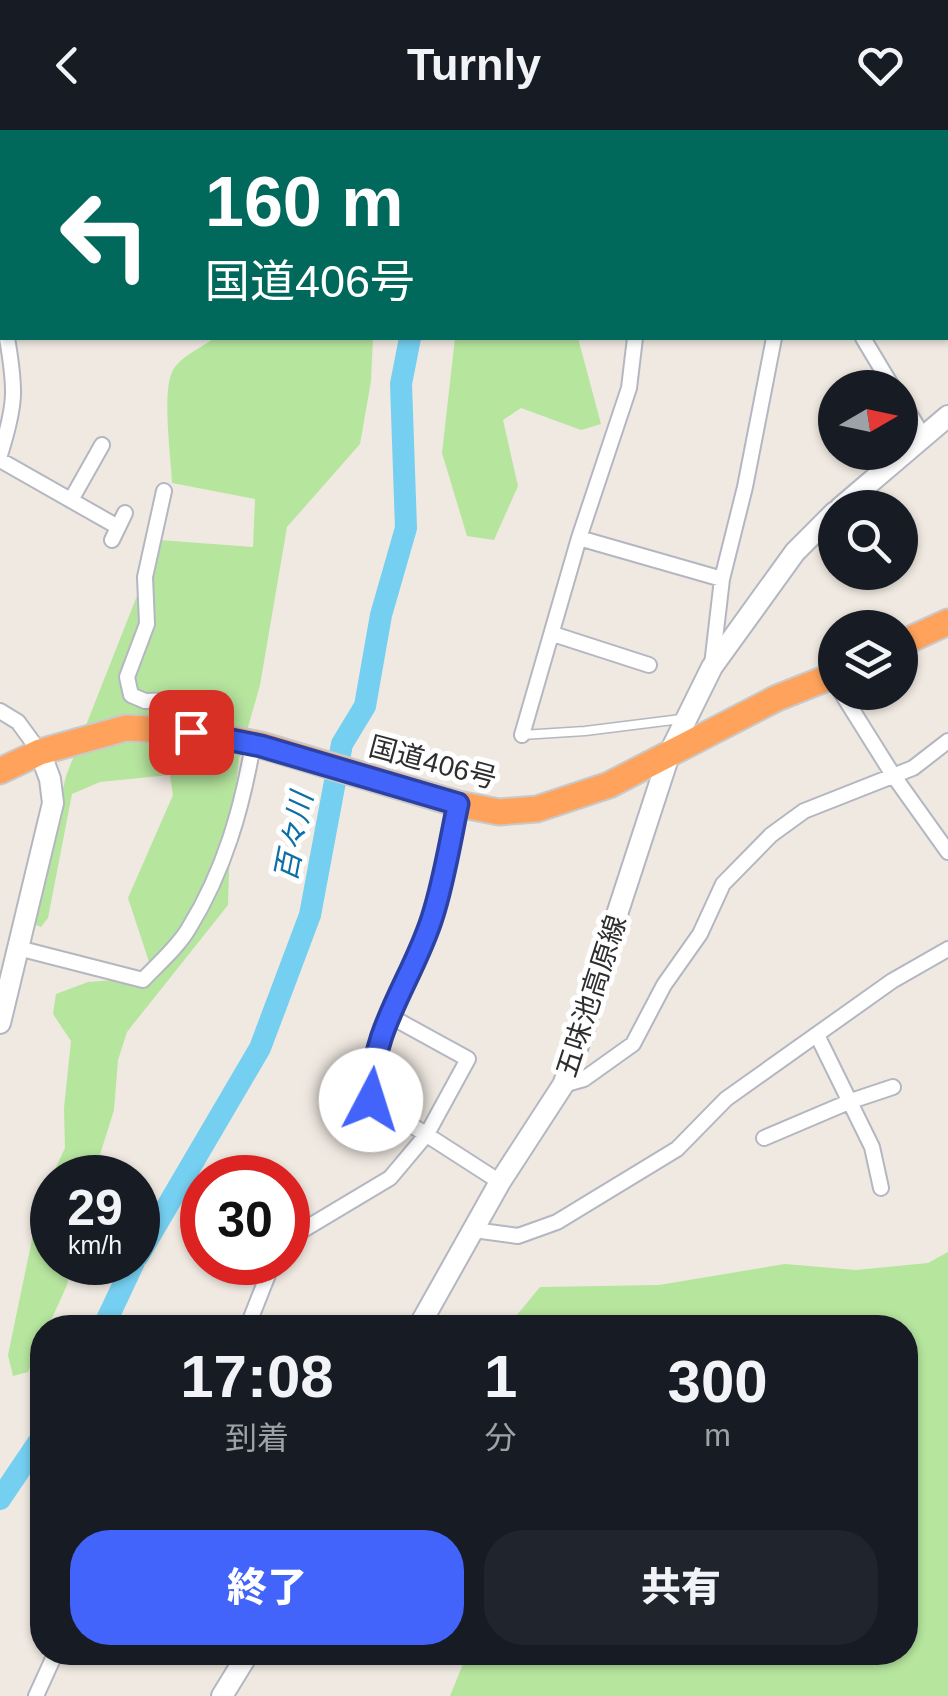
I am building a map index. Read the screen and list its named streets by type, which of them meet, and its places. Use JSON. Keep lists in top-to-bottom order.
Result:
{
  "streets": {
    "highway": ["国道406号"],
    "street": ["五味池高原線"]
  },
  "crossings": [
    ["国道406号", "五味池高原線"]
  ],
  "water": ["百々川"],
  "north": "right",
  "page": {
    "header": "Turnly",
    "turn": ["160 m", "国道406号"],
    "speed": "29 km/h",
    "limit": "30",
    "eta": [
      "17:08",
      "到着",
      "1",
      "分",
      "300",
      "m"
    ],
    "buttons": ["終了", "共有"]
  }
}
